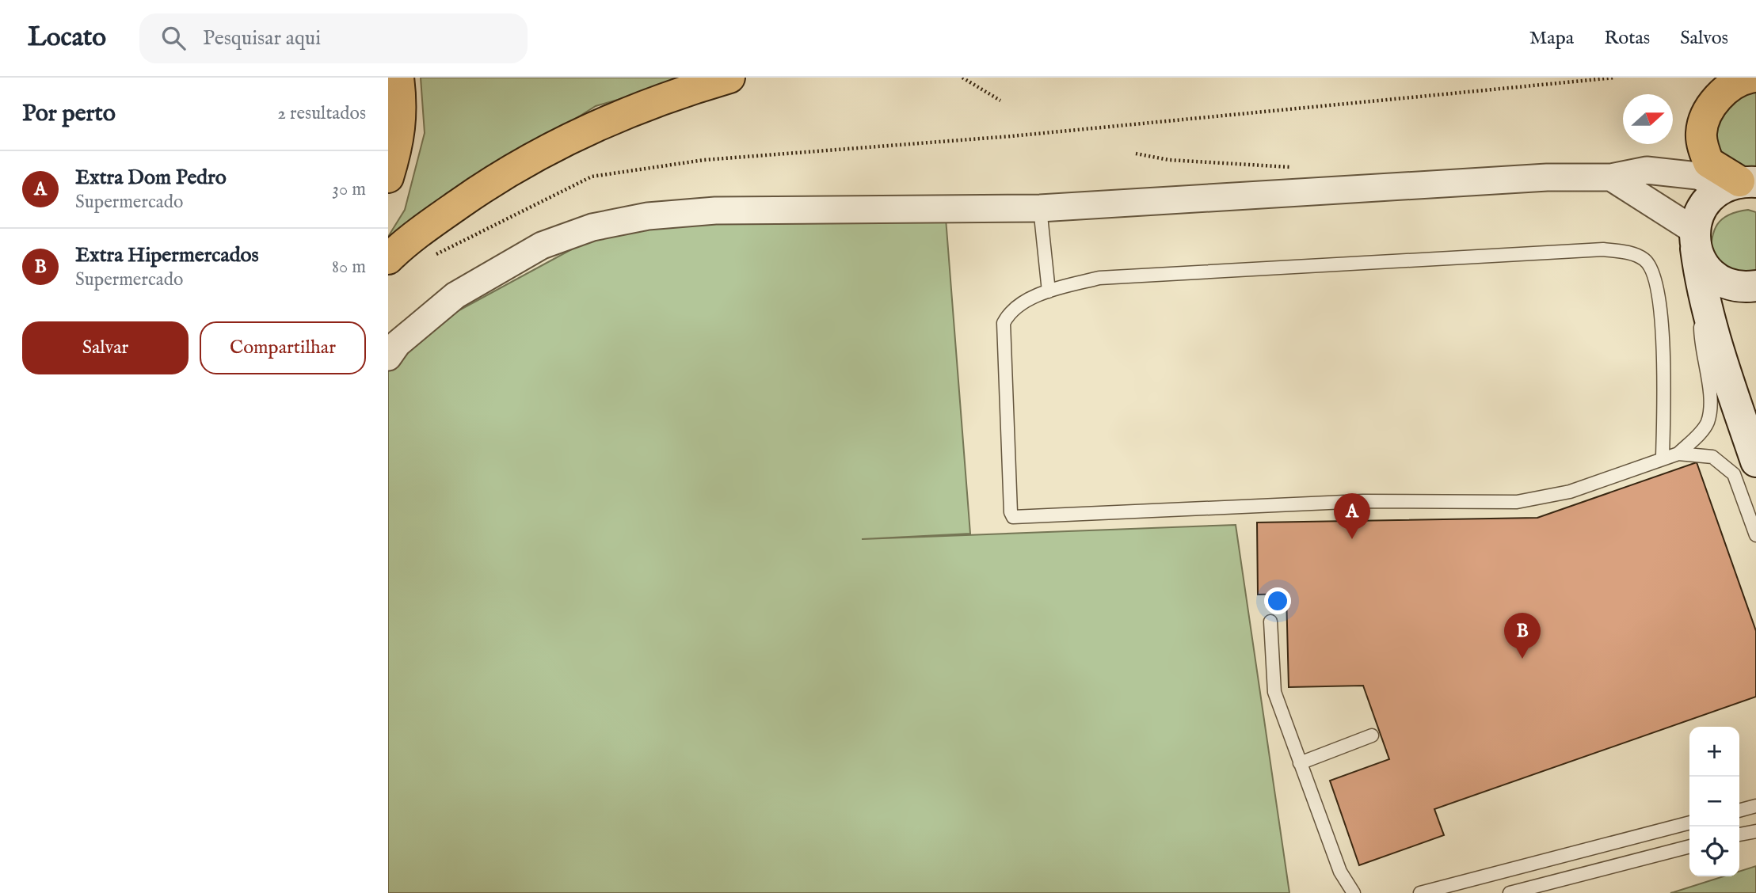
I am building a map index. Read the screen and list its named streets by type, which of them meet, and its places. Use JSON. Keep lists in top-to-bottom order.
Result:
{
  "north": "right",
  "page": {
    "header": "Locato",
    "search": "Pesquisar aqui",
    "nav": ["Mapa", "Rotas", "Salvos"],
    "heading": ["Por perto", "2 resultados"],
    "list": [
      {
        "mark": "A",
        "name": "Extra Dom Pedro",
        "note": "Supermercado",
        "value": "30 m"
      },
      {
        "mark": "B",
        "name": "Extra Hipermercados",
        "note": "Supermercado",
        "value": "80 m"
      }
    ],
    "buttons": ["Salvar", "Compartilhar"],
    "pins": ["A", "B"],
    "map_buttons": ["+", "−"]
  }
}
